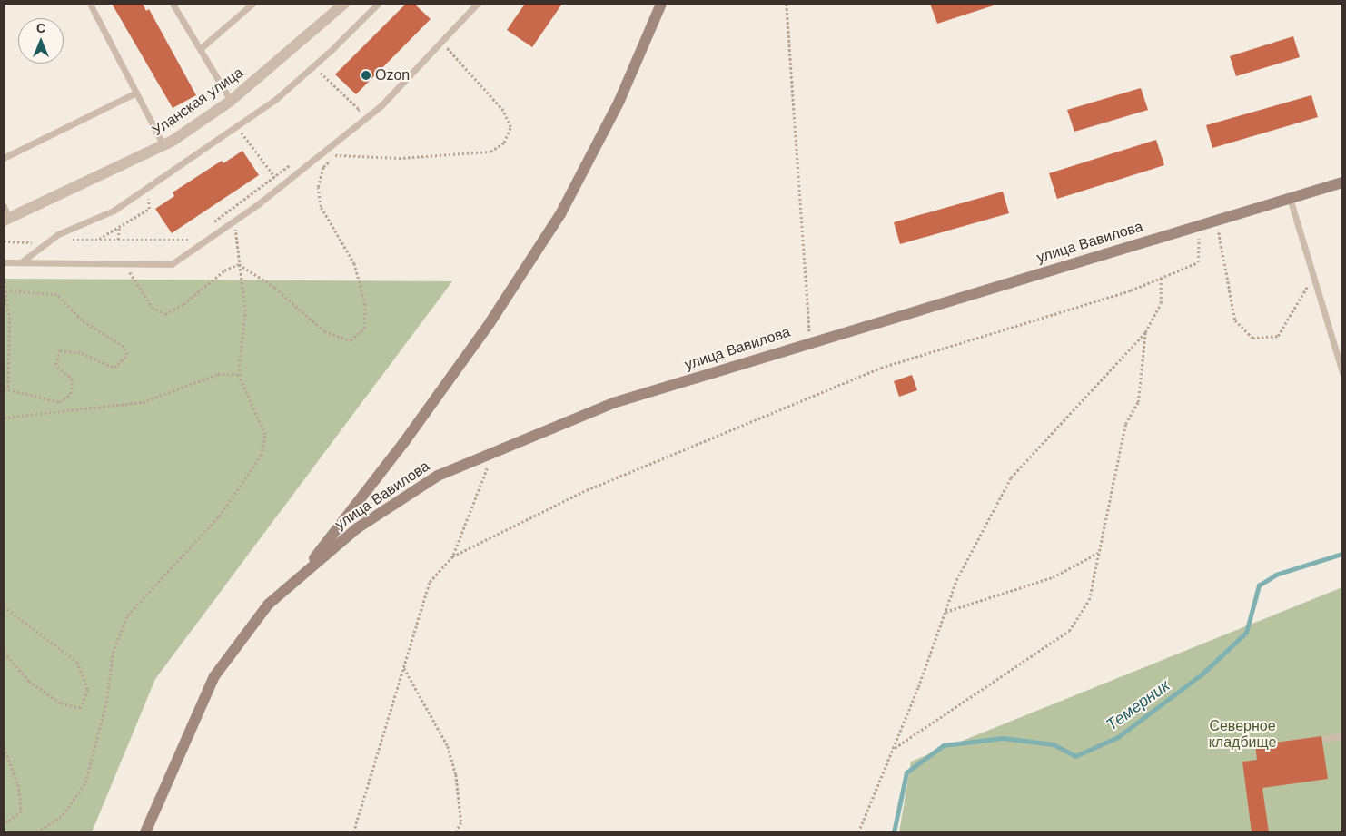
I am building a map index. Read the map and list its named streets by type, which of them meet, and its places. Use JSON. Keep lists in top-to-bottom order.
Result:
{
  "streets": {
    "street": ["Уланская улица", "улица Вавилова"]
  },
  "water": ["Темерник"],
  "parks": ["Северное кладбище"],
  "places": ["Ozon"],
  "north": "top"
}
